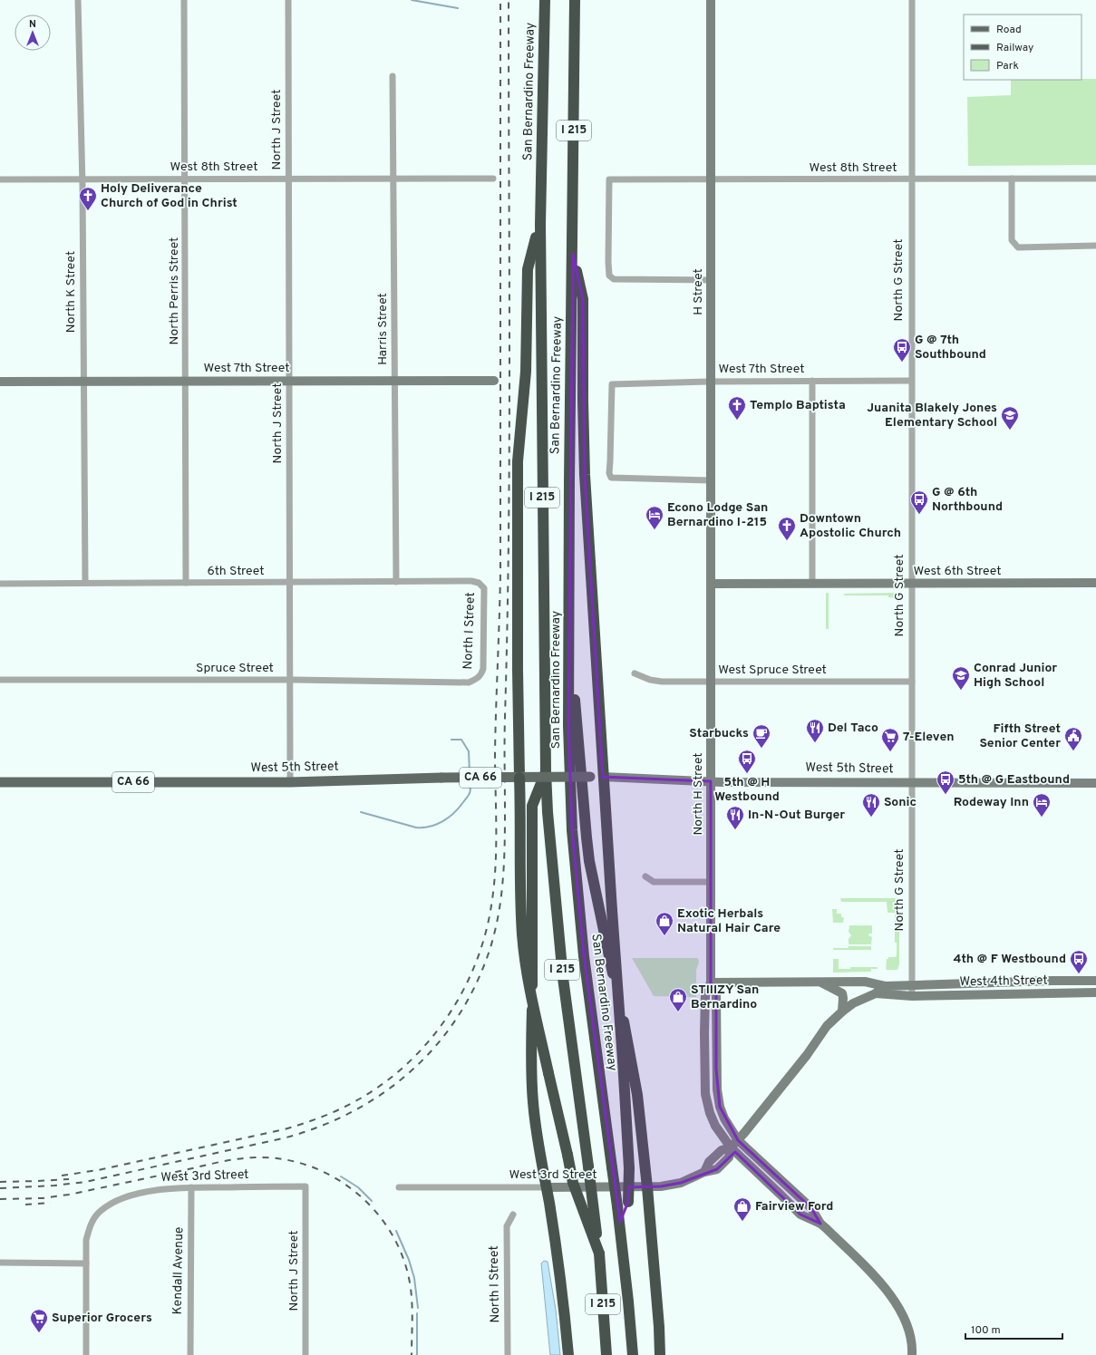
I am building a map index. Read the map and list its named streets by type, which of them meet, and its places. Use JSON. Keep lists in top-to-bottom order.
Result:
{
  "streets": {
    "highway": ["San Bernardino Freeway", "I 215"],
    "main road": [
      "H Street",
      "West 7th Street",
      "West 6th Street",
      "West 5th Street",
      "CA 66",
      "North H Street",
      "West 4th Street",
      "West 3rd Street"
    ],
    "street": [
      "North J Street",
      "West 8th Street",
      "North G Street",
      "North Perris Street",
      "North K Street",
      "Harris Street",
      "6th Street",
      "North I Street",
      "Spruce Street",
      "West Spruce Street",
      "Kendall Avenue"
    ]
  },
  "crossings": [
    ["North J Street", "West 8th Street"],
    ["North J Street", "West 7th Street"],
    ["North J Street", "6th Street"],
    ["North J Street", "Spruce Street"],
    ["North J Street", "West 5th Street"],
    ["North J Street", "West 3rd Street"],
    ["West 8th Street", "North G Street"],
    ["West 8th Street", "North Perris Street"],
    ["West 8th Street", "North K Street"],
    ["West 8th Street", "H Street"],
    ["West 8th Street", "Harris Street"],
    ["North G Street", "West 7th Street"],
    ["North G Street", "West 6th Street"],
    ["North G Street", "West Spruce Street"],
    ["North G Street", "West 5th Street"],
    ["North G Street", "West 4th Street"],
    ["North G Street", "West 3rd Street"],
    ["North Perris Street", "West 7th Street"],
    ["North Perris Street", "6th Street"],
    ["North K Street", "West 7th Street"],
    ["North K Street", "6th Street"],
    ["H Street", "West 7th Street"],
    ["H Street", "West 6th Street"],
    ["H Street", "North H Street"],
    ["Harris Street", "West 7th Street"],
    ["Harris Street", "6th Street"],
    ["6th Street", "North I Street"],
    ["West 6th Street", "North H Street"],
    ["North I Street", "Spruce Street"],
    ["West Spruce Street", "North H Street"],
    ["West 5th Street", "North H Street"],
    ["North H Street", "West 3rd Street"],
    ["West 4th Street", "West 3rd Street"],
    ["West 3rd Street", "Kendall Avenue"]
  ],
  "places": {
    "church": ["Holy Deliverance Church of God in Christ", "Templo Baptista", "Downtown Apostolic Church"],
    "bus stop": [
      "G @ 7th Southbound",
      "G @ 6th Northbound",
      "5th @ H Westbound",
      "5th @ G Eastbound",
      "4th @ F Westbound"
    ],
    "school or university": ["Juanita Blakely Jones Elementary School", "Conrad Junior High School"],
    "hotel": ["Econo Lodge San Bernardino I-215", "Rodeway Inn"],
    "restaurant": ["Del Taco", "Sonic", "In-N-Out Burger"],
    "cafe": ["Starbucks"],
    "public building": ["Fifth Street Senior Center"],
    "supermarket": ["7-Eleven", "Superior Grocers"],
    "shop": ["Exotic Herbals Natural Hair Care", "STIIIZY San Bernardino", "Fairview Ford"]
  },
  "legend": ["Road", "Railway", "Park"],
  "scale_bar": "100 m",
  "north": "top"
}
